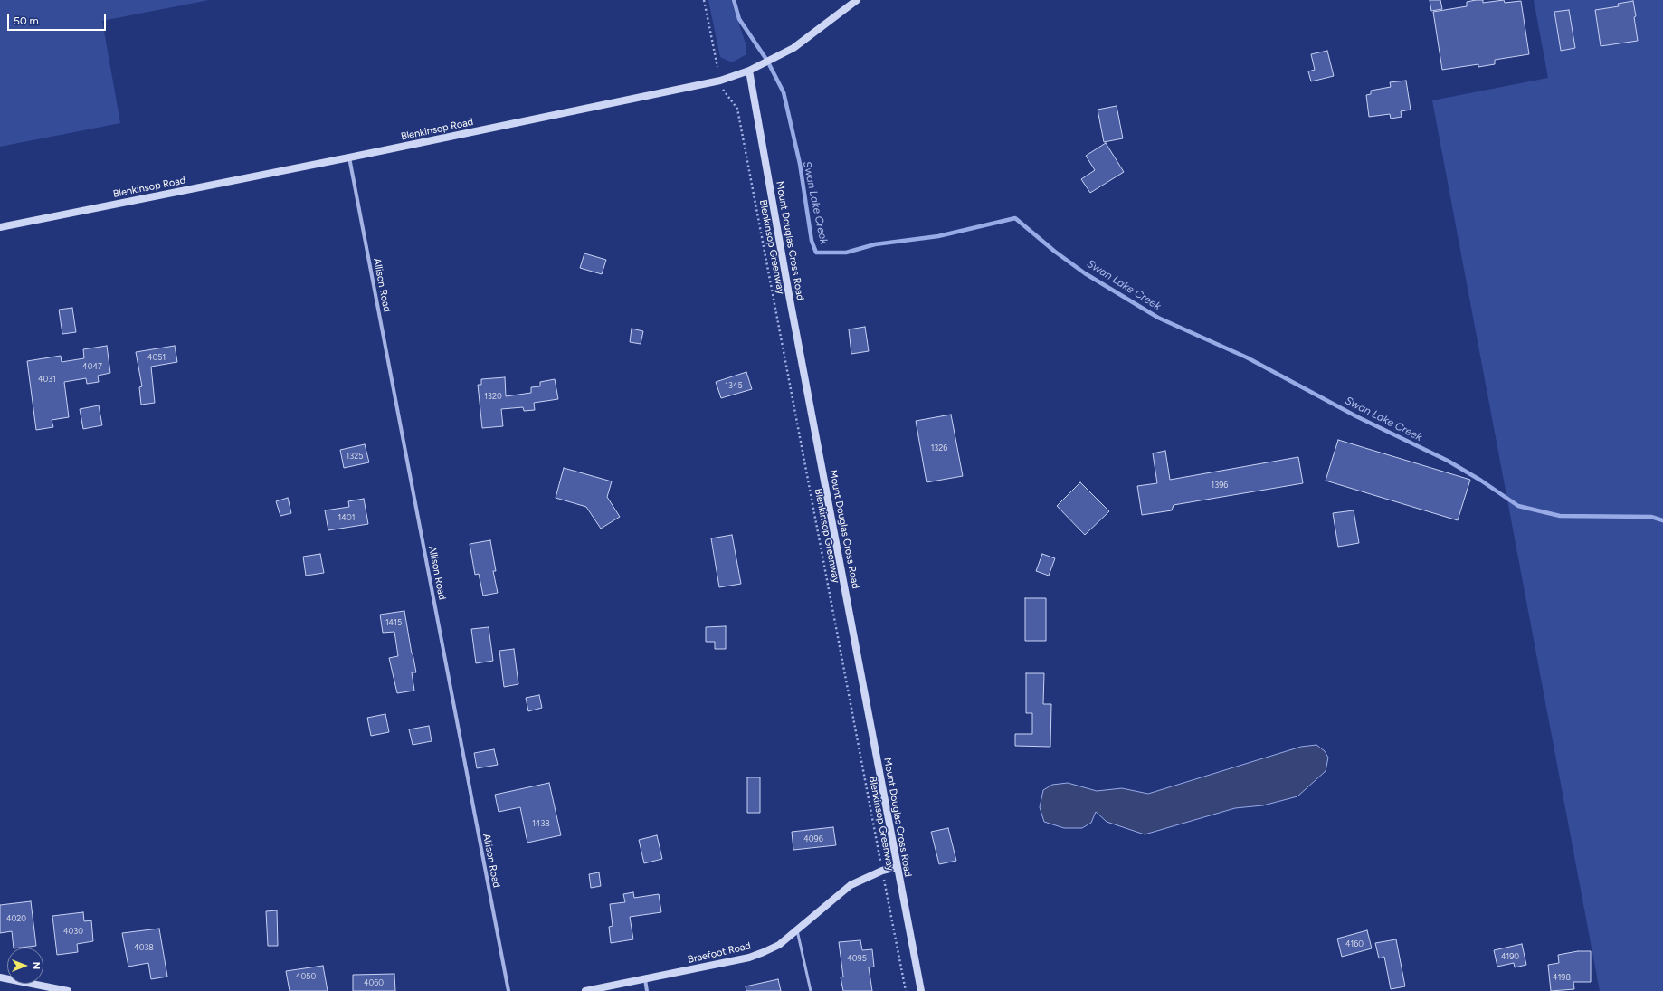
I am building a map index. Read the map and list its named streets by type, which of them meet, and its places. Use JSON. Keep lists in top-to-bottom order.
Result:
{
  "streets": {
    "street": [
      "Blenkinsop Road",
      "Mount Douglas Cross Road",
      "Allison Road",
      "Braefoot Road"
    ],
    "path": ["Blenkinsop Greenway"]
  },
  "crossings": [
    ["Blenkinsop Road", "Mount Douglas Cross Road"],
    ["Blenkinsop Road", "Allison Road"],
    ["Mount Douglas Cross Road", "Braefoot Road"],
    ["Blenkinsop Greenway", "Braefoot Road"]
  ],
  "water": ["Swan Lake Creek"],
  "house_numbers": [
    "4051",
    "4047",
    "4031",
    "1345",
    "1320",
    "1326",
    "1325",
    "1396",
    "1401",
    "1415",
    "1438",
    "4096",
    "4020",
    "4030",
    "4160",
    "4038",
    "4190",
    "4095",
    "4050",
    "4198",
    "4060"
  ],
  "scale_bar": "50 m",
  "north": "right"
}
